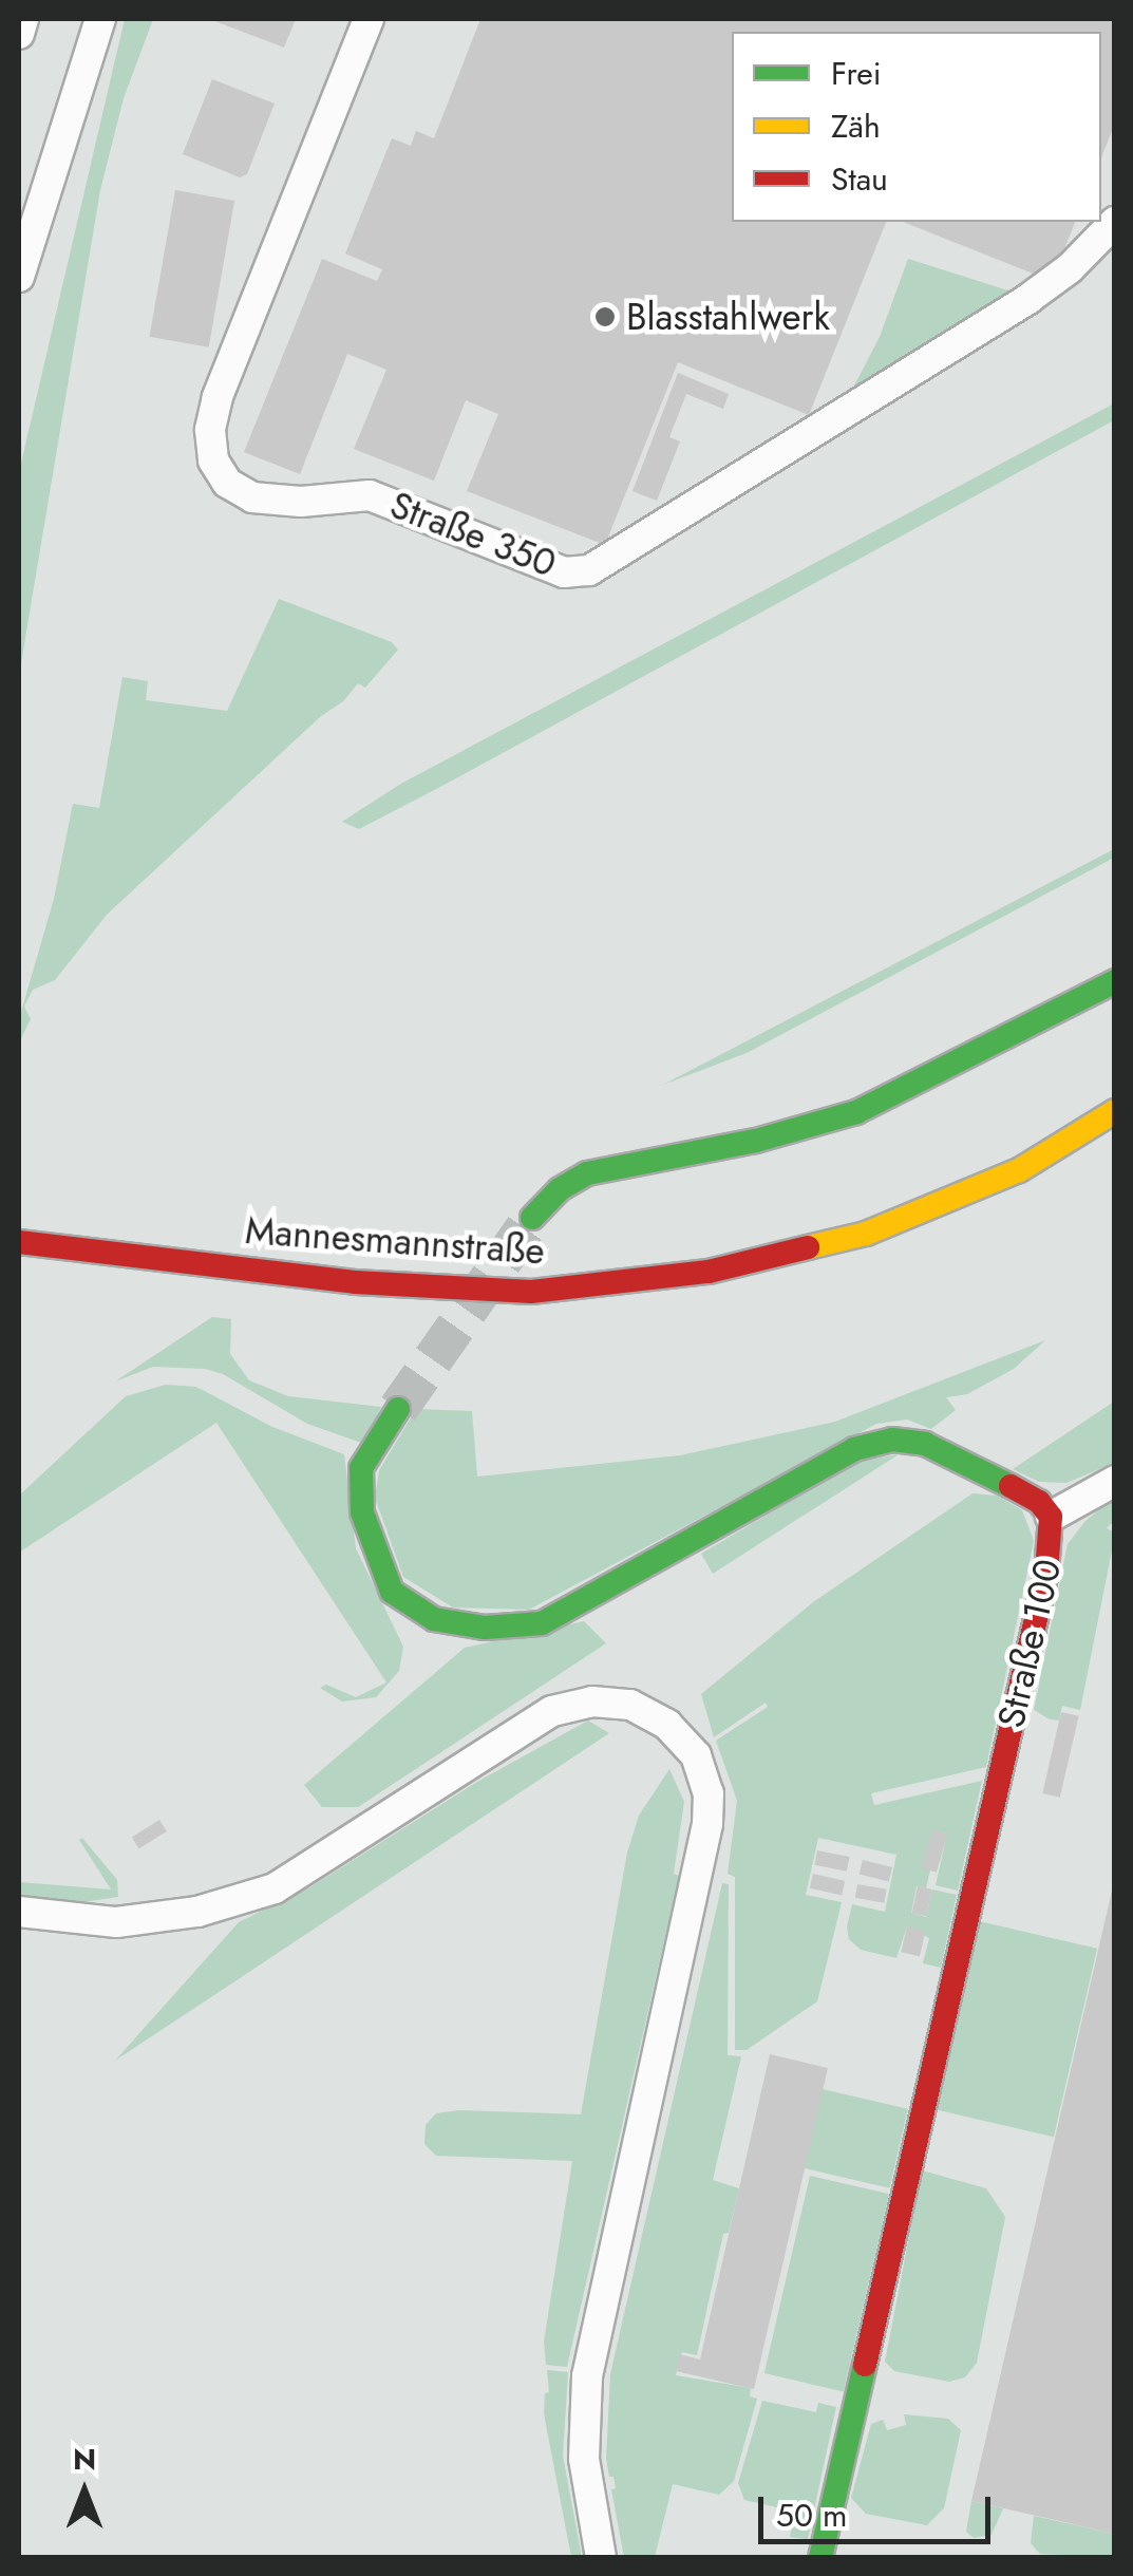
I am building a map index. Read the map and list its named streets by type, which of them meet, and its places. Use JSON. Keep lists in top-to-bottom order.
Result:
{
  "streets": {
    "street": ["Straße 350", "Mannesmannstraße", "Straße 100"]
  },
  "places": ["Blasstahlwerk"],
  "legend": ["Frei", "Zäh", "Stau"],
  "scale_bar": "50 m",
  "north": "top"
}
